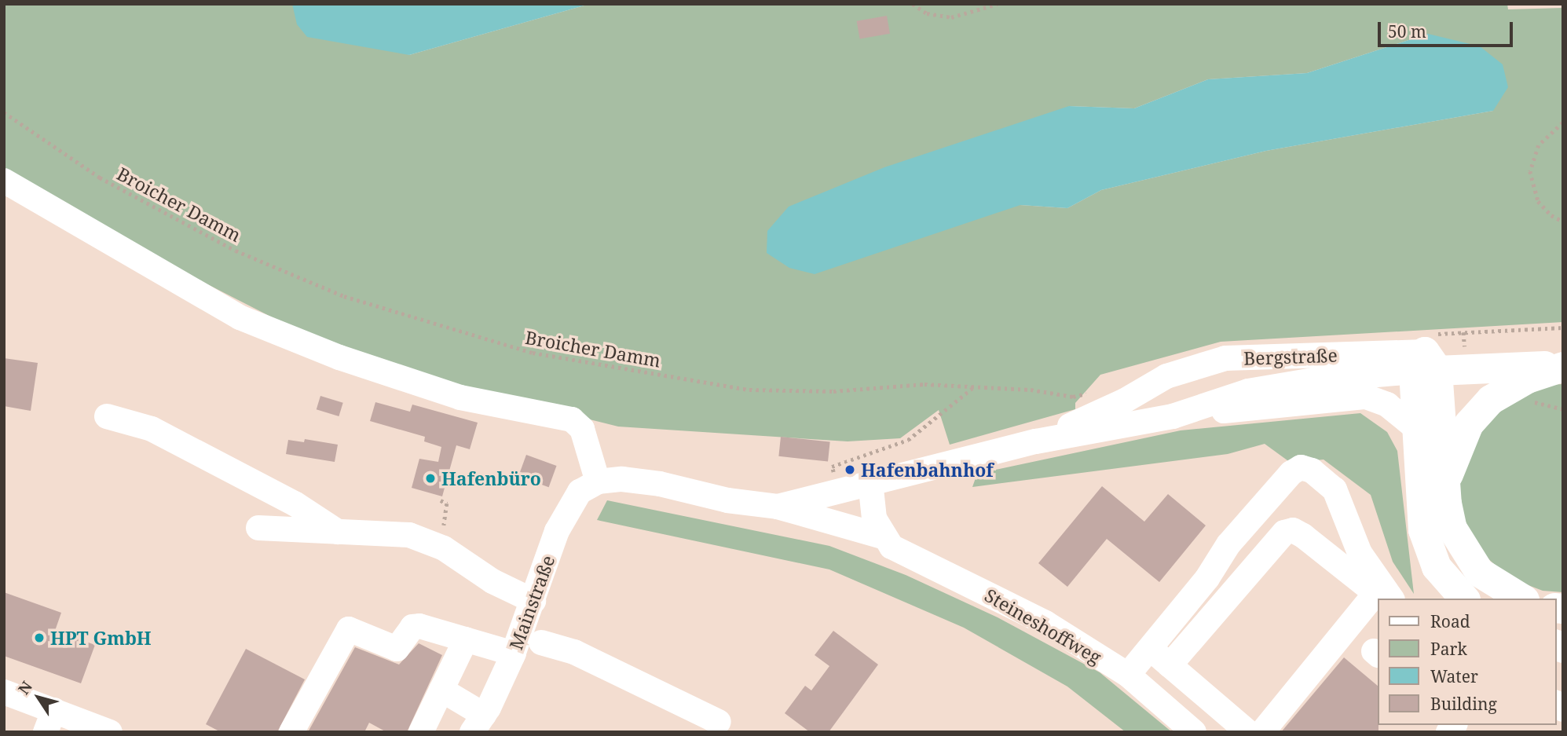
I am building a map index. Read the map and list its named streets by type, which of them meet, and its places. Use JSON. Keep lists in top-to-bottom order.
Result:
{
  "streets": {
    "main road": ["Bergstraße"],
    "street": ["Mainstraße", "Steineshoffweg"],
    "path": ["Broicher Damm"]
  },
  "crossings": [
    ["Bergstraße", "Steineshoffweg"],
    ["Mainstraße", "Steineshoffweg"]
  ],
  "places": ["Hafenbahnhof", "Hafenbüro", "HPT GmbH"],
  "legend": [
    "Road",
    "Park",
    "Water",
    "Building"
  ],
  "scale_bar": "50 m",
  "north": "top left"
}
